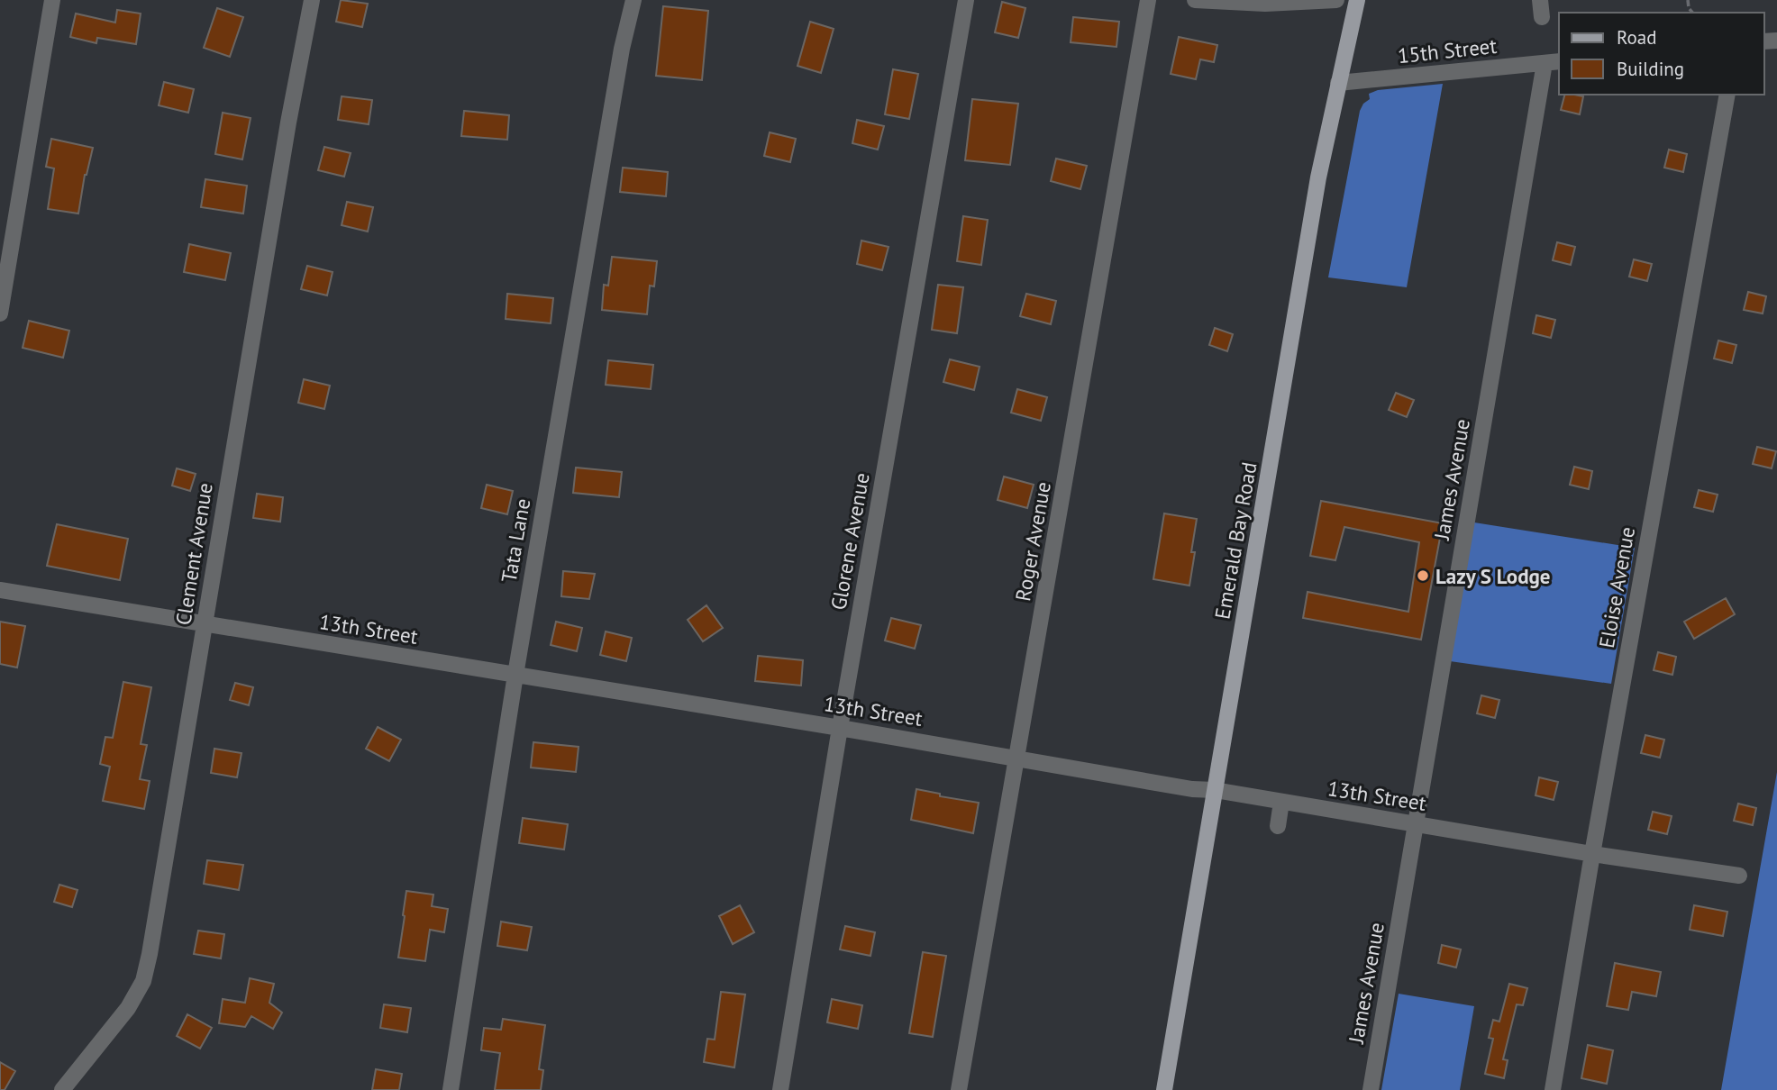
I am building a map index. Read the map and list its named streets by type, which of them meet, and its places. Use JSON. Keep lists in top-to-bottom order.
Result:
{
  "streets": {
    "main road": ["Emerald Bay Road"],
    "street": [
      "15th Street",
      "James Avenue",
      "Tata Lane",
      "Glorene Avenue",
      "Roger Avenue",
      "Clement Avenue",
      "Eloise Avenue",
      "13th Street"
    ]
  },
  "crossings": [
    ["15th Street", "James Avenue"],
    ["15th Street", "Emerald Bay Road"],
    ["James Avenue", "13th Street"],
    ["Tata Lane", "13th Street"],
    ["Emerald Bay Road", "13th Street"],
    ["Glorene Avenue", "13th Street"],
    ["Roger Avenue", "13th Street"],
    ["Clement Avenue", "13th Street"],
    ["Eloise Avenue", "13th Street"]
  ],
  "places": ["Lazy S Lodge"],
  "legend": ["Road", "Building"]
}
